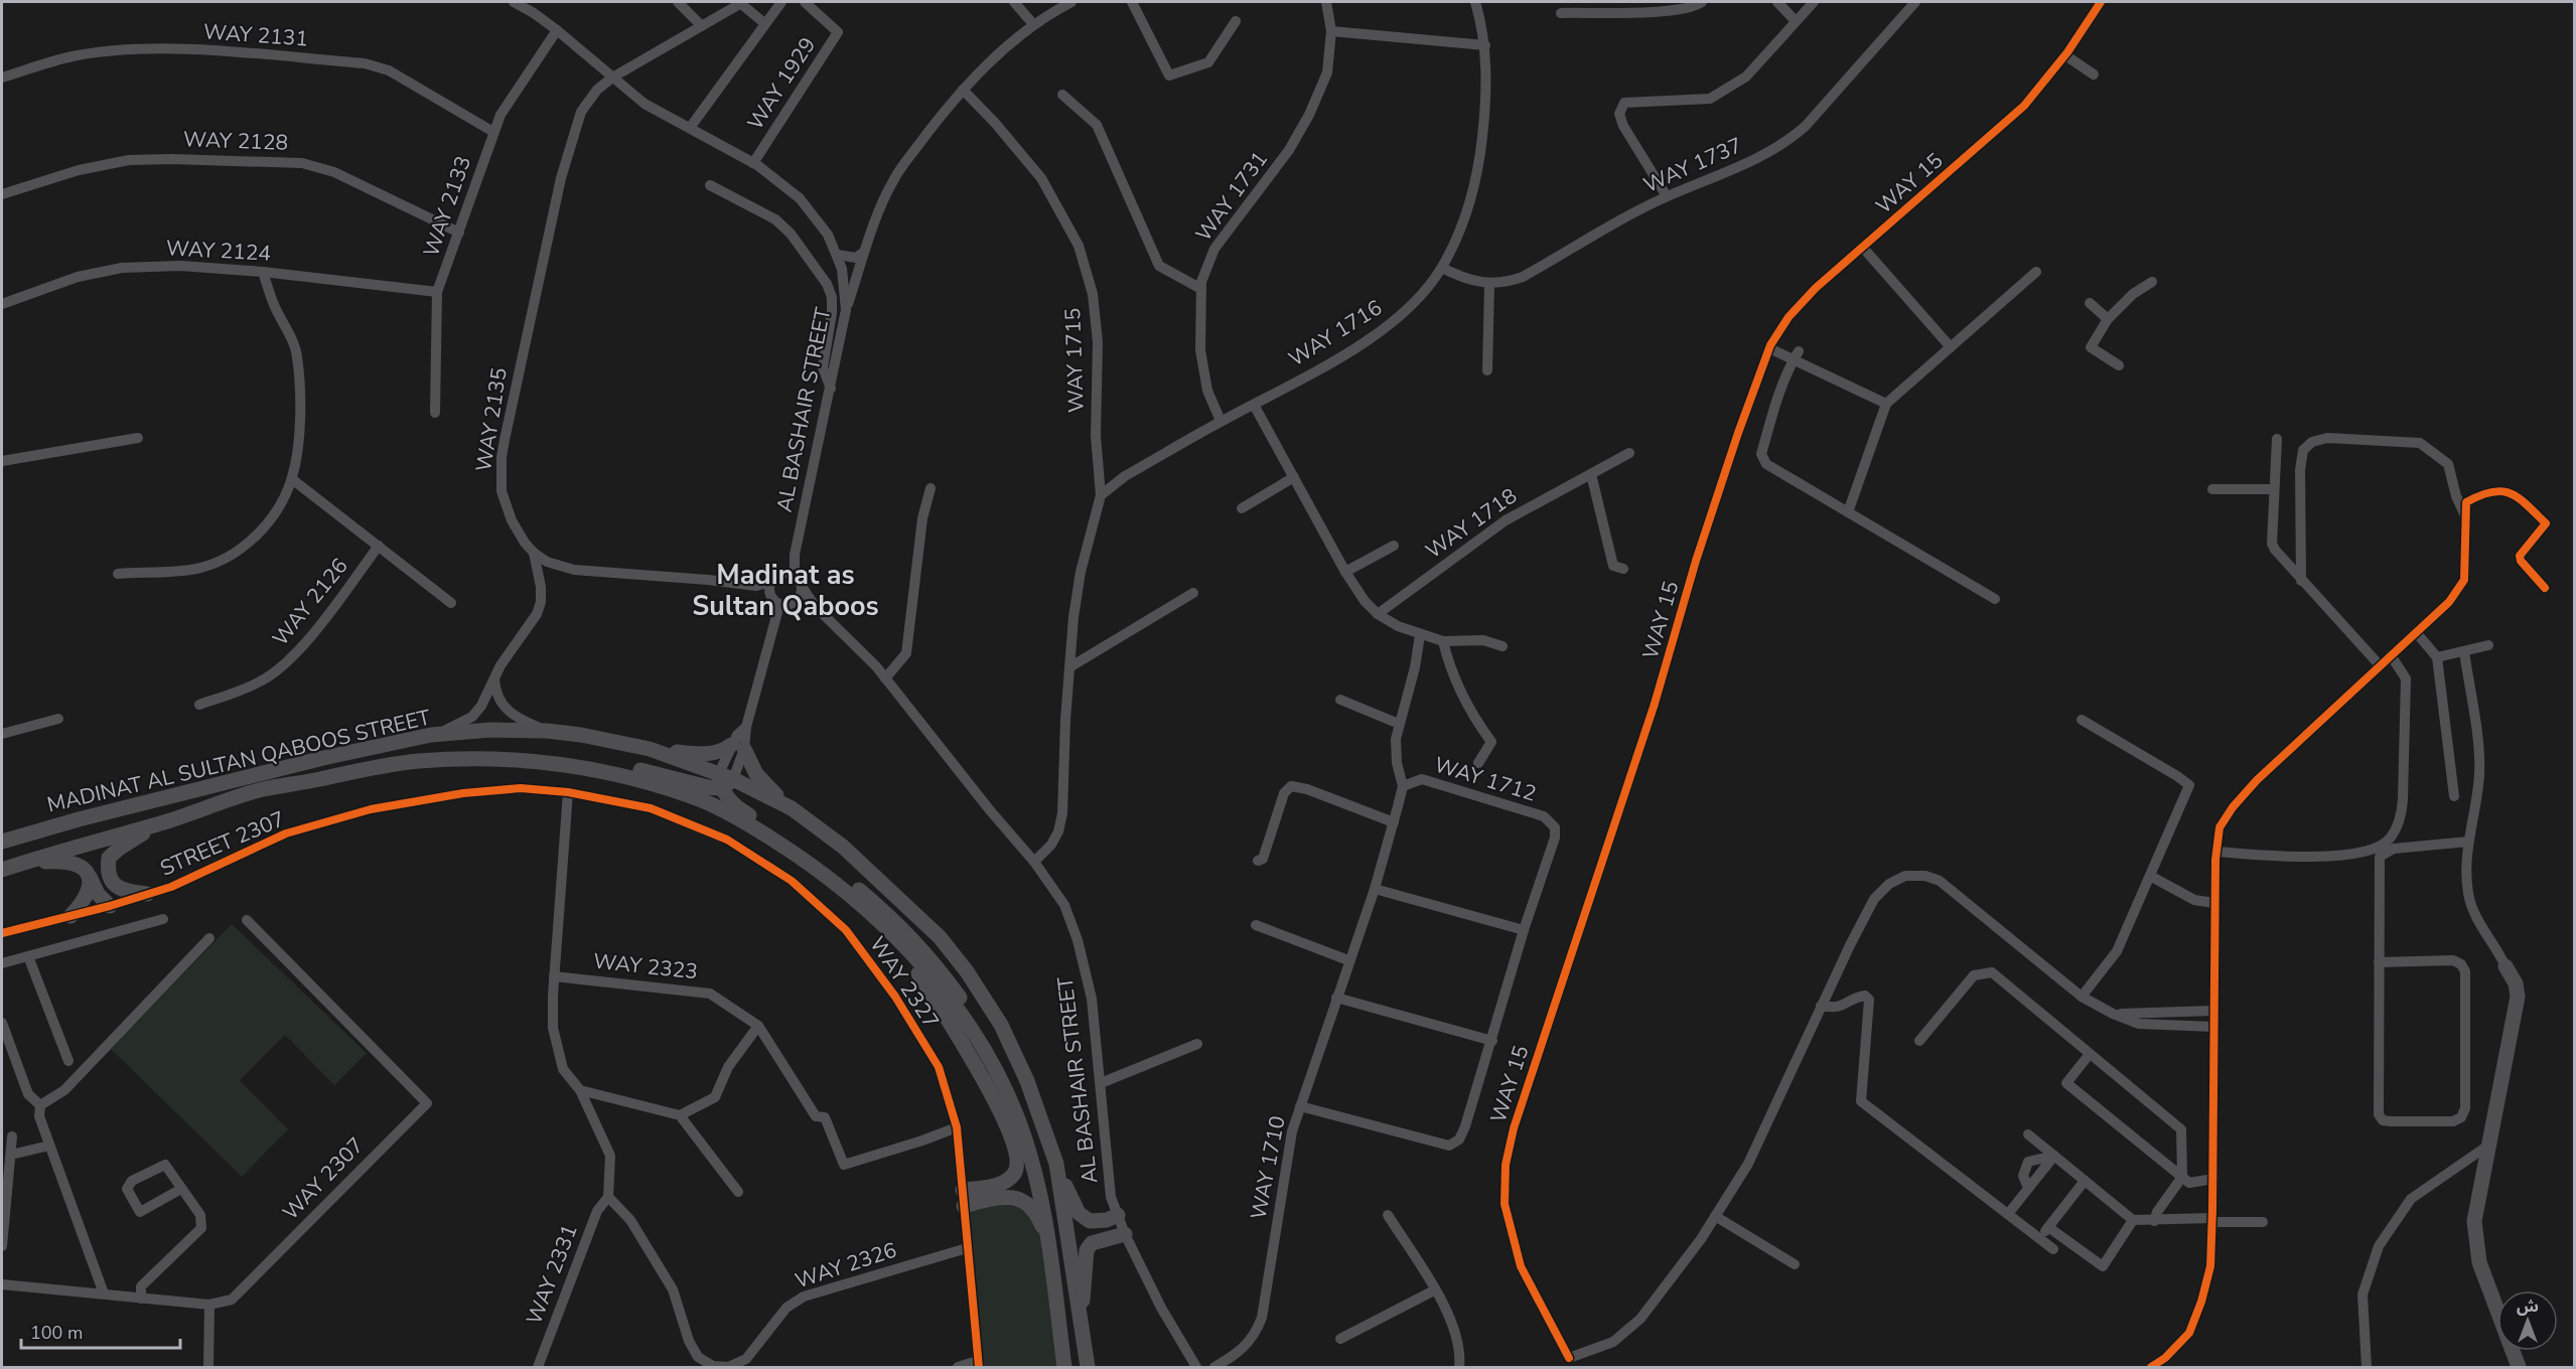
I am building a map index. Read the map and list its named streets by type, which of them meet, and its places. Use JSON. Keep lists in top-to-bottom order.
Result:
{
  "streets": {
    "main road": ["MADINAT AL SULTAN QABOOS STREET"],
    "street": [
      "WAY 2131",
      "WAY 1929",
      "WAY 2128",
      "WAY 1737",
      "WAY 15",
      "WAY 1731",
      "WAY 2133",
      "WAY 2124",
      "WAY 1716",
      "WAY 1715",
      "AL BASHAIR STREET",
      "WAY 2135",
      "WAY 1718",
      "WAY 2126",
      "WAY 1712",
      "STREET 2307",
      "WAY 2323",
      "WAY 2327",
      "WAY 1710",
      "WAY 2307",
      "WAY 2326",
      "WAY 2331"
    ]
  },
  "crossings": [
    ["WAY 2131", "WAY 2133"],
    ["WAY 1929", "AL BASHAIR STREET"],
    ["WAY 2128", "WAY 2133"],
    ["WAY 1737", "WAY 1716"],
    ["WAY 1731", "WAY 1716"],
    ["WAY 2133", "WAY 2124"],
    ["WAY 2133", "AL BASHAIR STREET"],
    ["WAY 1716", "WAY 1715"],
    ["WAY 1715", "AL BASHAIR STREET"],
    ["AL BASHAIR STREET", "WAY 2135"],
    ["WAY 1712", "WAY 1710"],
    ["STREET 2307", "WAY 2327"],
    ["WAY 2323", "WAY 2327"],
    ["WAY 2327", "WAY 2326"],
    ["WAY 2326", "WAY 2331"]
  ],
  "districts": ["Madinat as Sultan Qaboos"],
  "scale_bar": "100 m",
  "north": "top"
}
